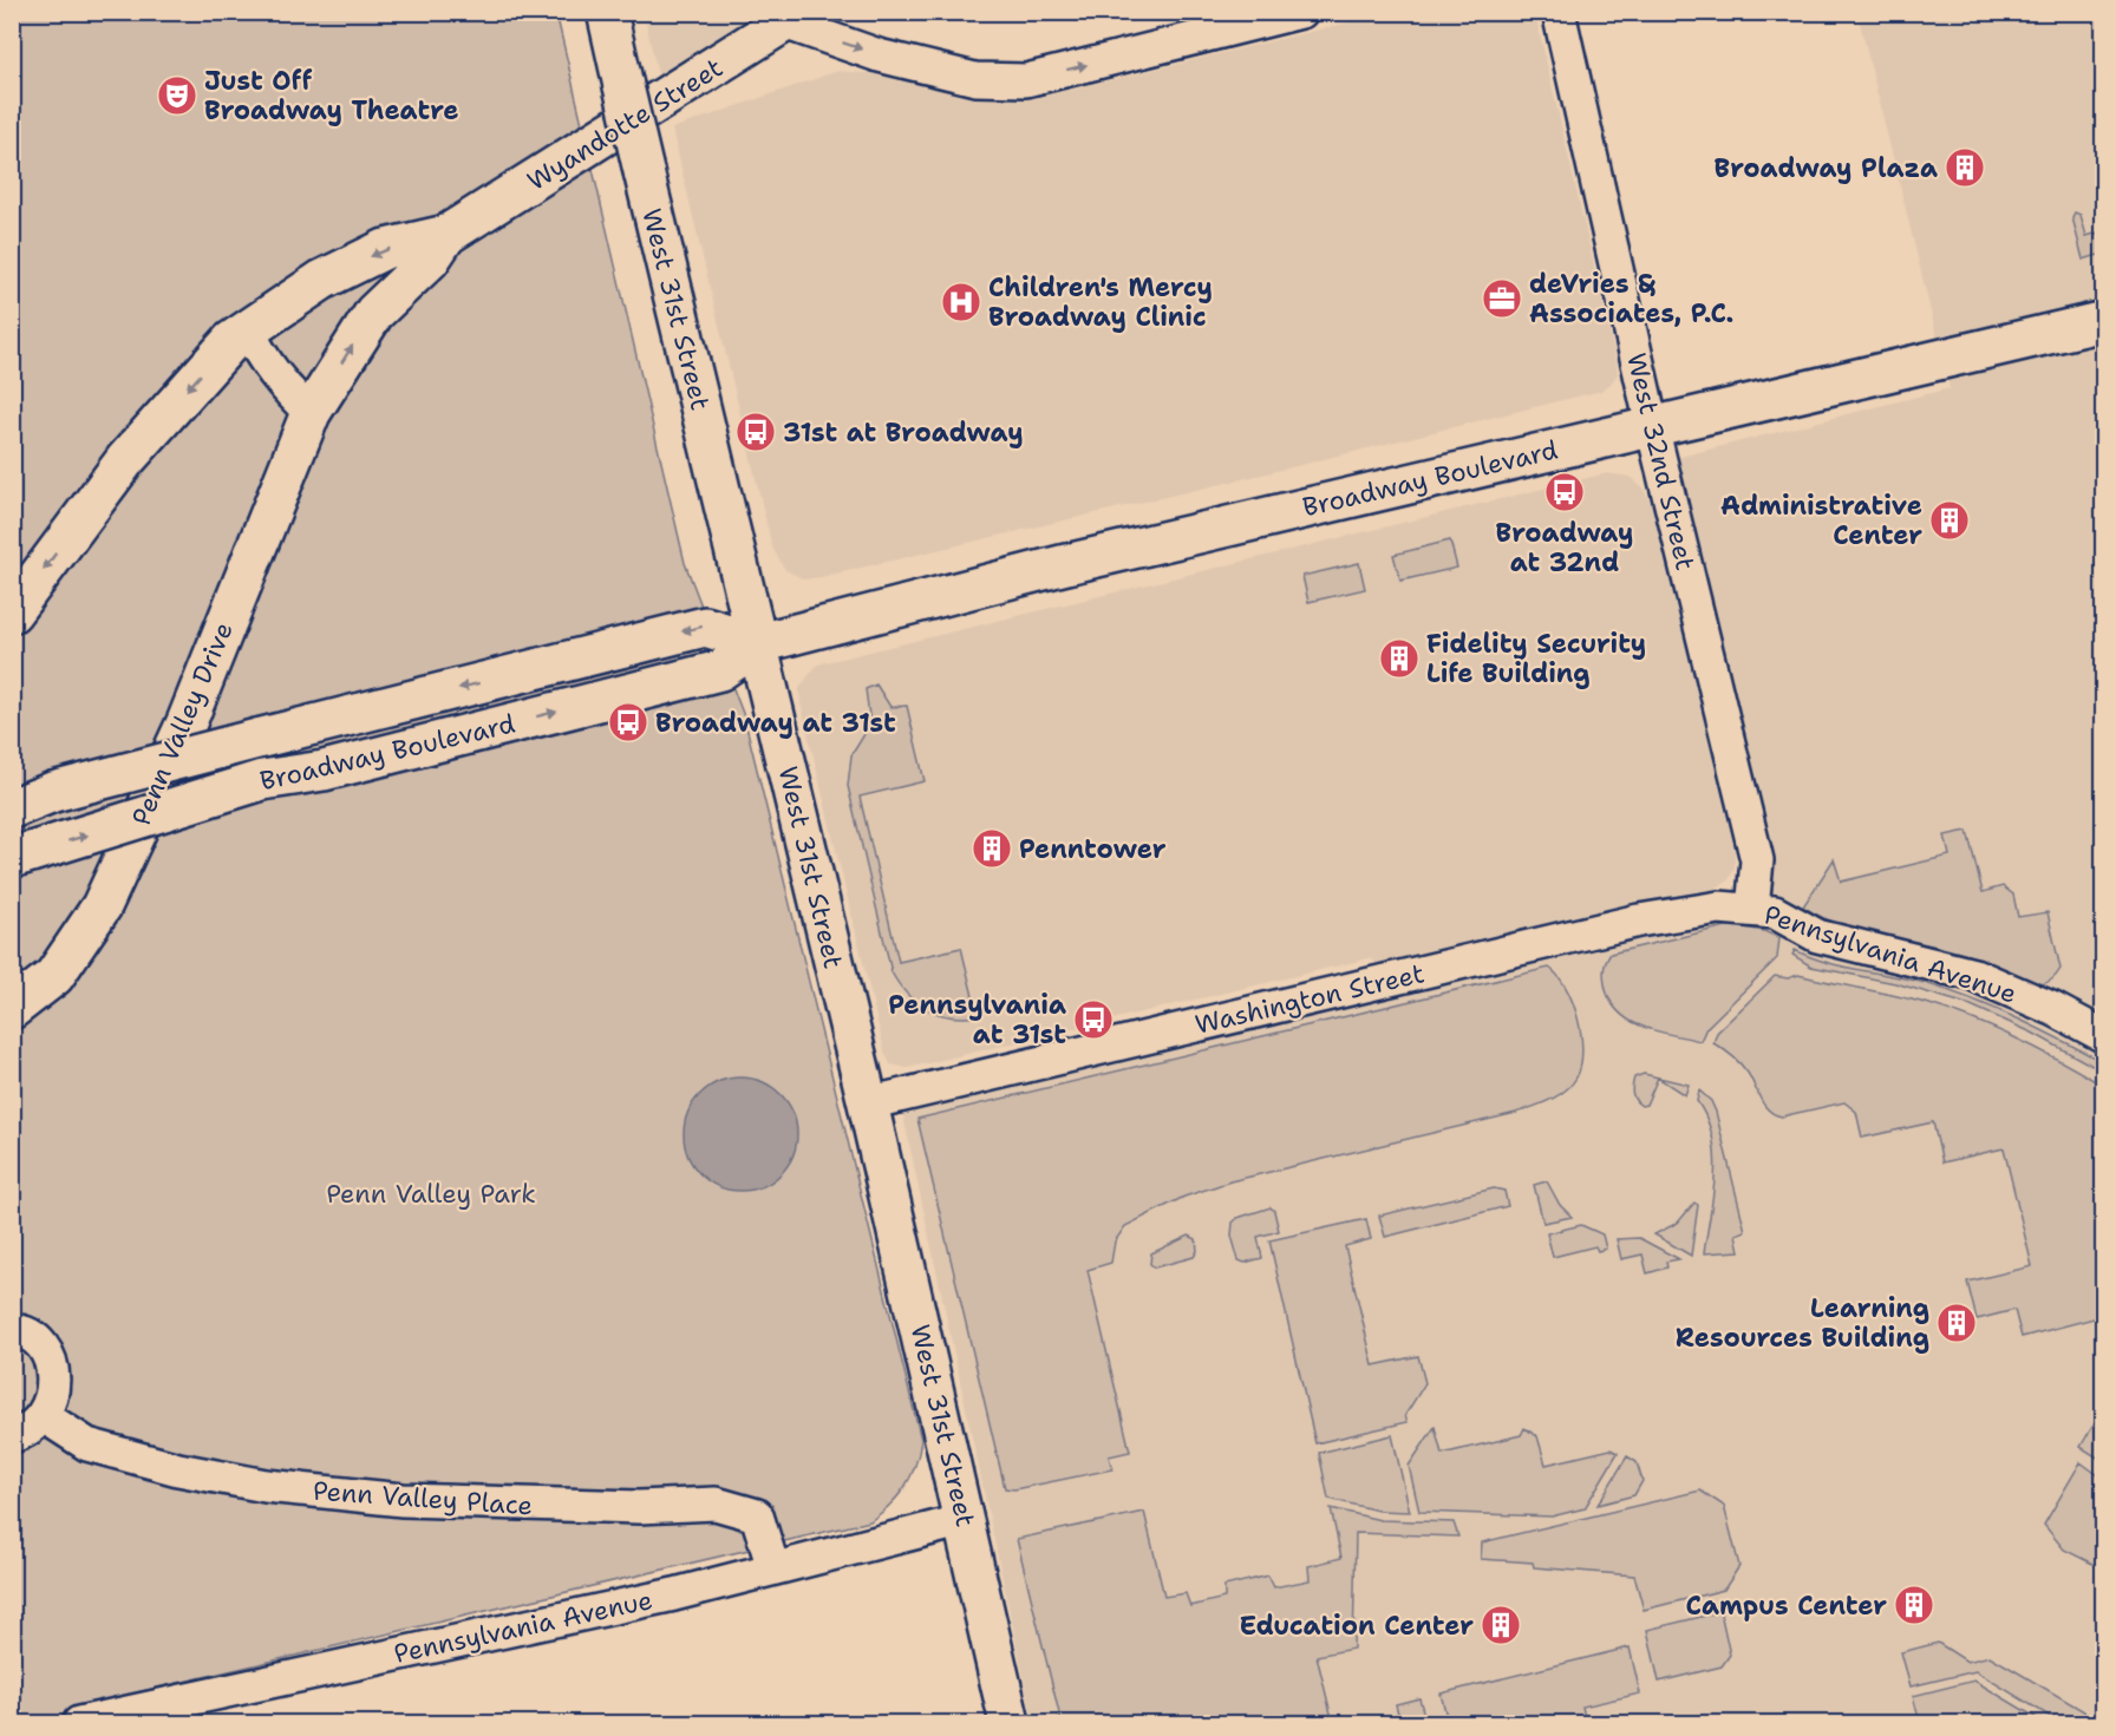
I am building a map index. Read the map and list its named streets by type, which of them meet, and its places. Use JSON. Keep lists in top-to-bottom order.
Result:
{
  "streets": {
    "main road": [
      "Wyandotte Street",
      "West 31st Street",
      "Broadway Boulevard",
      "Penn Valley Drive"
    ],
    "street": [
      "West 32nd Street",
      "Pennsylvania Avenue",
      "Washington Street",
      "Penn Valley Place"
    ]
  },
  "crossings": [
    ["Wyandotte Street", "Penn Valley Drive"],
    ["West 31st Street", "Broadway Boulevard"],
    ["West 31st Street", "Pennsylvania Avenue"],
    ["West 31st Street", "Washington Street"],
    ["West 32nd Street", "Broadway Boulevard"],
    ["West 32nd Street", "Pennsylvania Avenue"],
    ["West 32nd Street", "Washington Street"],
    ["Pennsylvania Avenue", "Washington Street"],
    ["Pennsylvania Avenue", "Penn Valley Place"]
  ],
  "parks": ["Penn Valley Park"],
  "places": {
    "theatre": ["Just Off Broadway Theatre"],
    "building": [
      "Broadway Plaza",
      "Administrative Center",
      "Fidelity Security Life Building",
      "Penntower",
      "Learning Resources Building",
      "Campus Center",
      "Education Center"
    ],
    "office": ["deVries & Associates, P.C."],
    "hospital": ["Children's Mercy Broadway Clinic"],
    "bus stop": [
      "31st at Broadway",
      "Broadway at 32nd",
      "Broadway at 31st",
      "Pennsylvania at 31st"
    ]
  }
}
